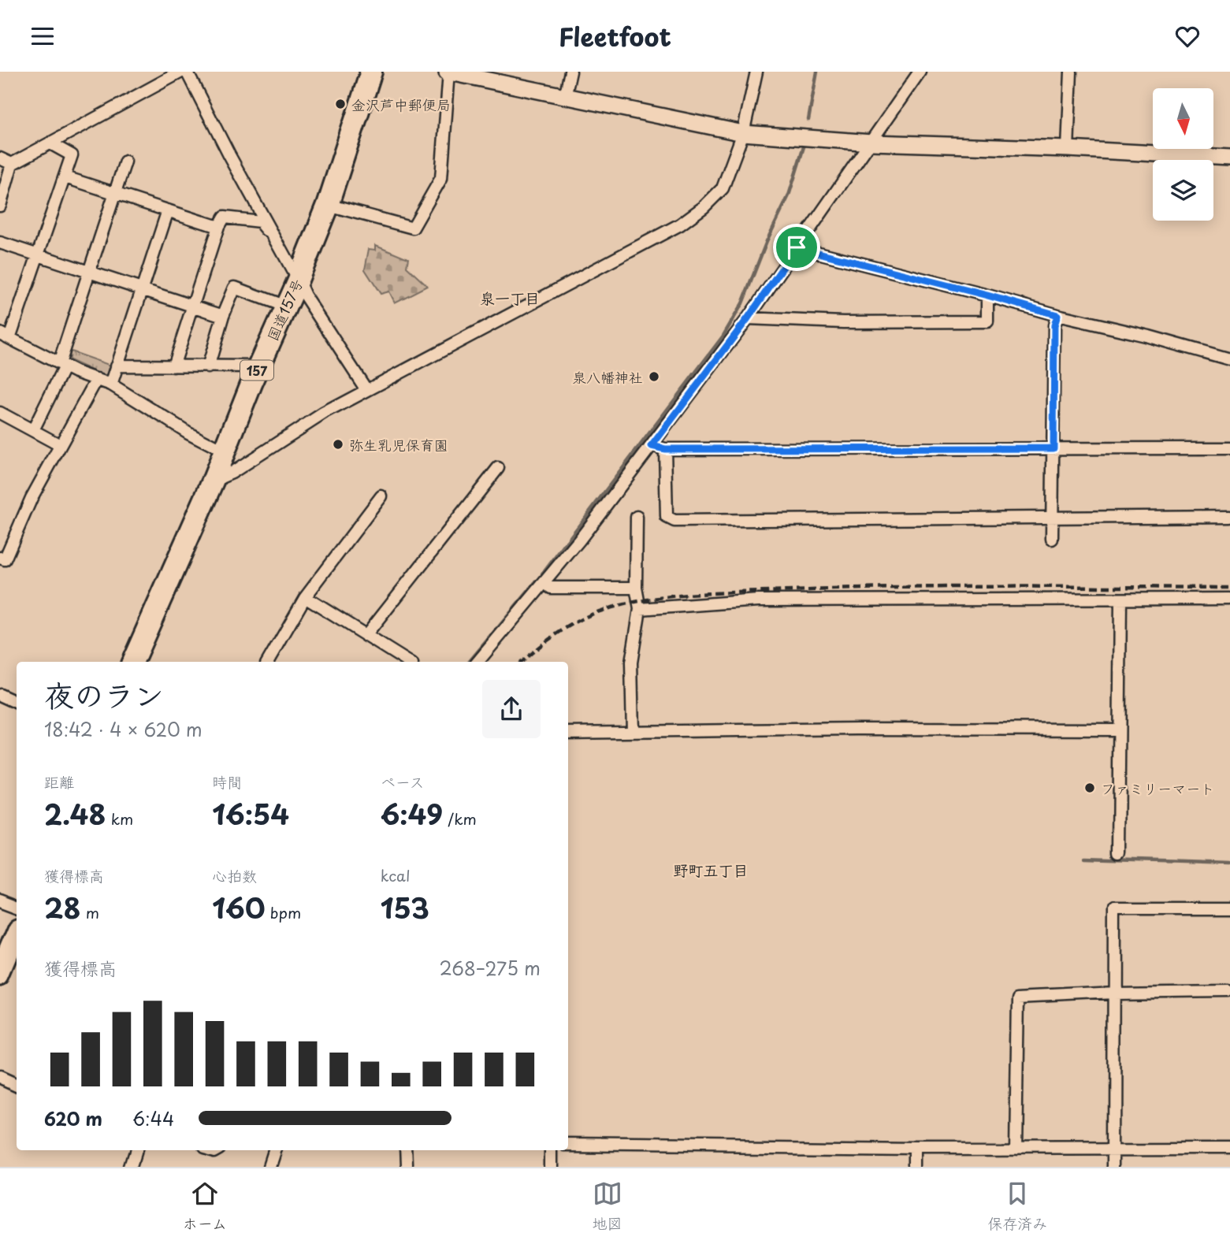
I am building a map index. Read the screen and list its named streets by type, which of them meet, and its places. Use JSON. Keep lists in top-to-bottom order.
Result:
{
  "streets": {
    "highway": ["国道157号", "157"]
  },
  "districts": ["泉一丁目", "野町五丁目"],
  "places": [
    "金沢芦中郵便局",
    "泉八幡神社",
    "弥生乳児保育園",
    "ファミリーマート"
  ],
  "north": "bottom",
  "page": {
    "header": "Fleetfoot",
    "heading": ["夜のラン", "18:42 · 4 × 620 m"],
    "stats": [
      ["距離", "2.48 km"],
      ["時間", "16:54"],
      ["ペース", "6:49 /km"],
      ["獲得標高", "28 m"],
      ["心拍数", "160 bpm"],
      ["kcal", "153"]
    ],
    "chart": ["獲得標高", "268–275 m"],
    "list": [
      {
        "name": "620 m",
        "note": "6:44"
      }
    ],
    "tabs": ["ホーム", "地図", "保存済み"]
  }
}
